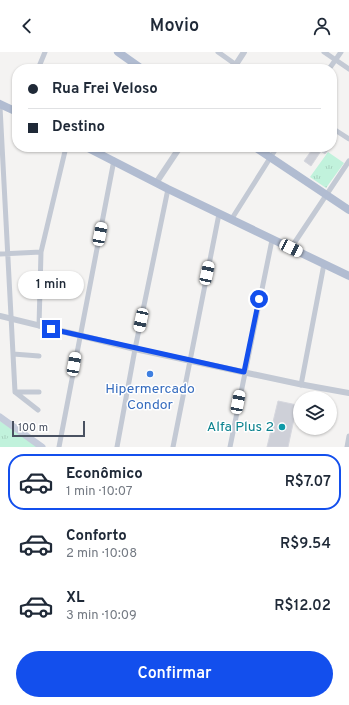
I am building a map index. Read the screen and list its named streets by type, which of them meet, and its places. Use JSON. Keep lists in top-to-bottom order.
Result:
{
  "places": ["Hipermercado Condor", "Alfa Plus 2"],
  "scale_bar": "100 m",
  "page": {
    "header": "Movio",
    "banner": ["Rua Frei Veloso", "Destino"],
    "bubble": "1 min",
    "scale": "100 m",
    "list": [
      {
        "name": "Econômico",
        "note": "1 min · 10:07",
        "value": "R$7.07"
      },
      {
        "name": "Conforto",
        "note": "2 min · 10:08",
        "value": "R$9.54"
      },
      {
        "name": "XL",
        "note": "3 min · 10:09",
        "value": "R$12.02"
      }
    ],
    "buttons": "Confirmar"
  }
}
